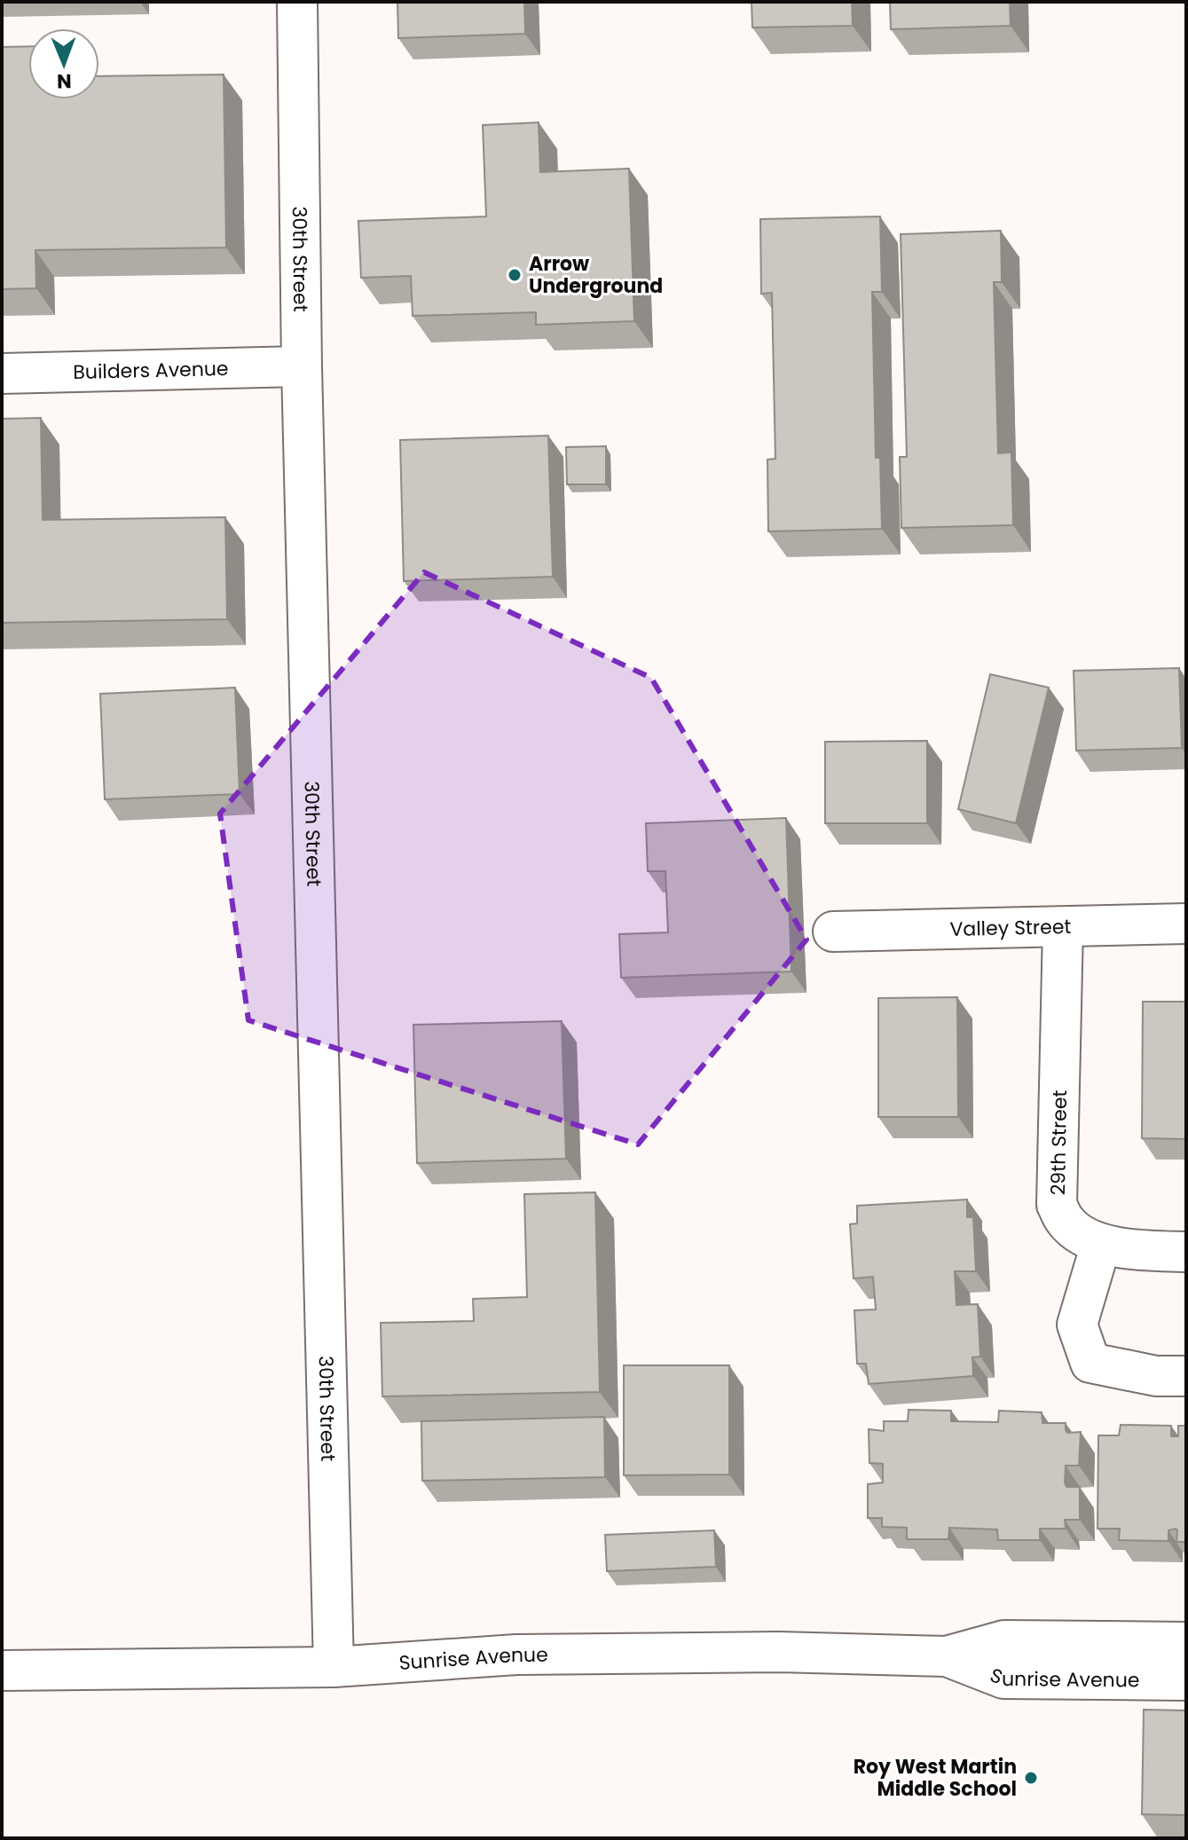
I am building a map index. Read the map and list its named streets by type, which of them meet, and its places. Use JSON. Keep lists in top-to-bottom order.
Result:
{
  "streets": {
    "street": [
      "30th Street",
      "Builders Avenue",
      "Valley Street",
      "29th Street",
      "Sunrise Avenue"
    ]
  },
  "crossings": [
    ["30th Street", "Builders Avenue"],
    ["30th Street", "Sunrise Avenue"],
    ["Valley Street", "29th Street"]
  ],
  "places": ["Arrow Underground", "Roy West Martin Middle School"],
  "north": "bottom"
}
